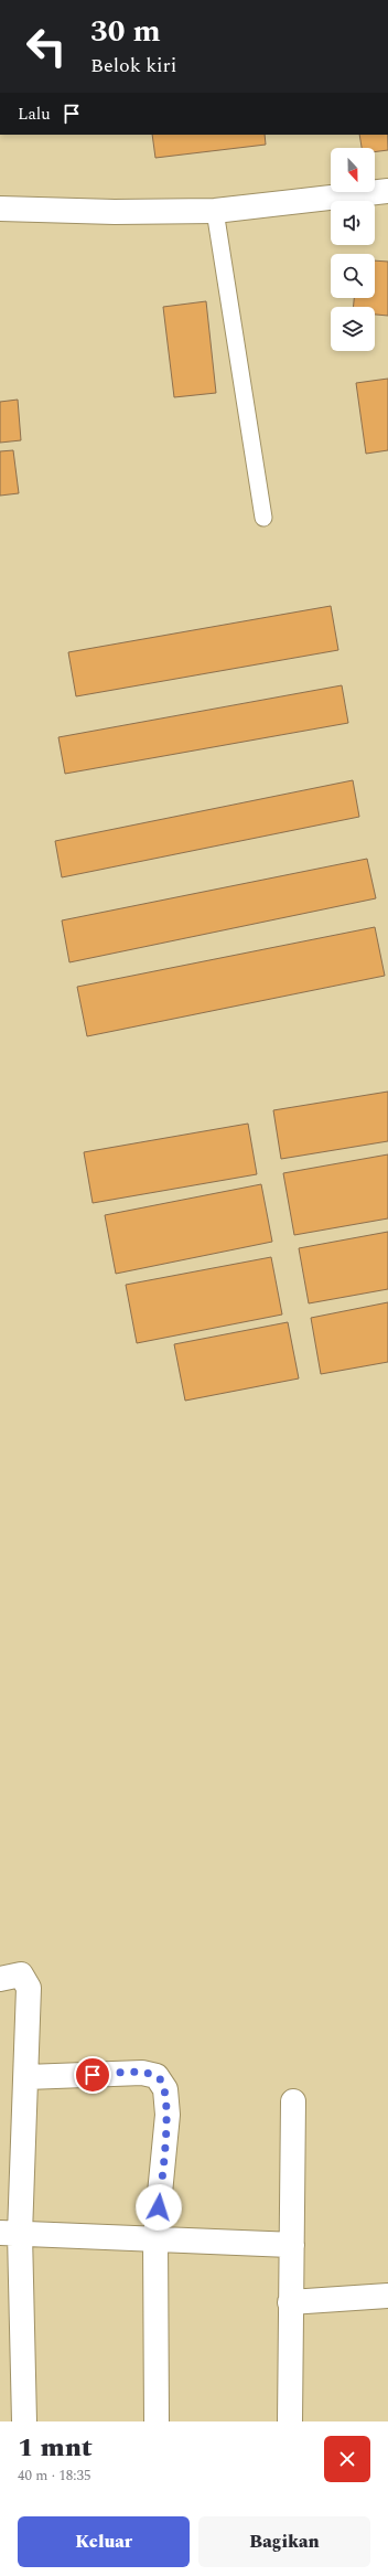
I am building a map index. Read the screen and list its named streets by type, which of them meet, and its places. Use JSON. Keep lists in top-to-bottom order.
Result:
{
  "north": "bottom",
  "page": {
    "turn": ["30 m", "Belok kiri"],
    "then": "Lalu",
    "heading": ["1 mnt", "40 m · 18:35"],
    "buttons": ["Keluar", "Bagikan"]
  }
}
